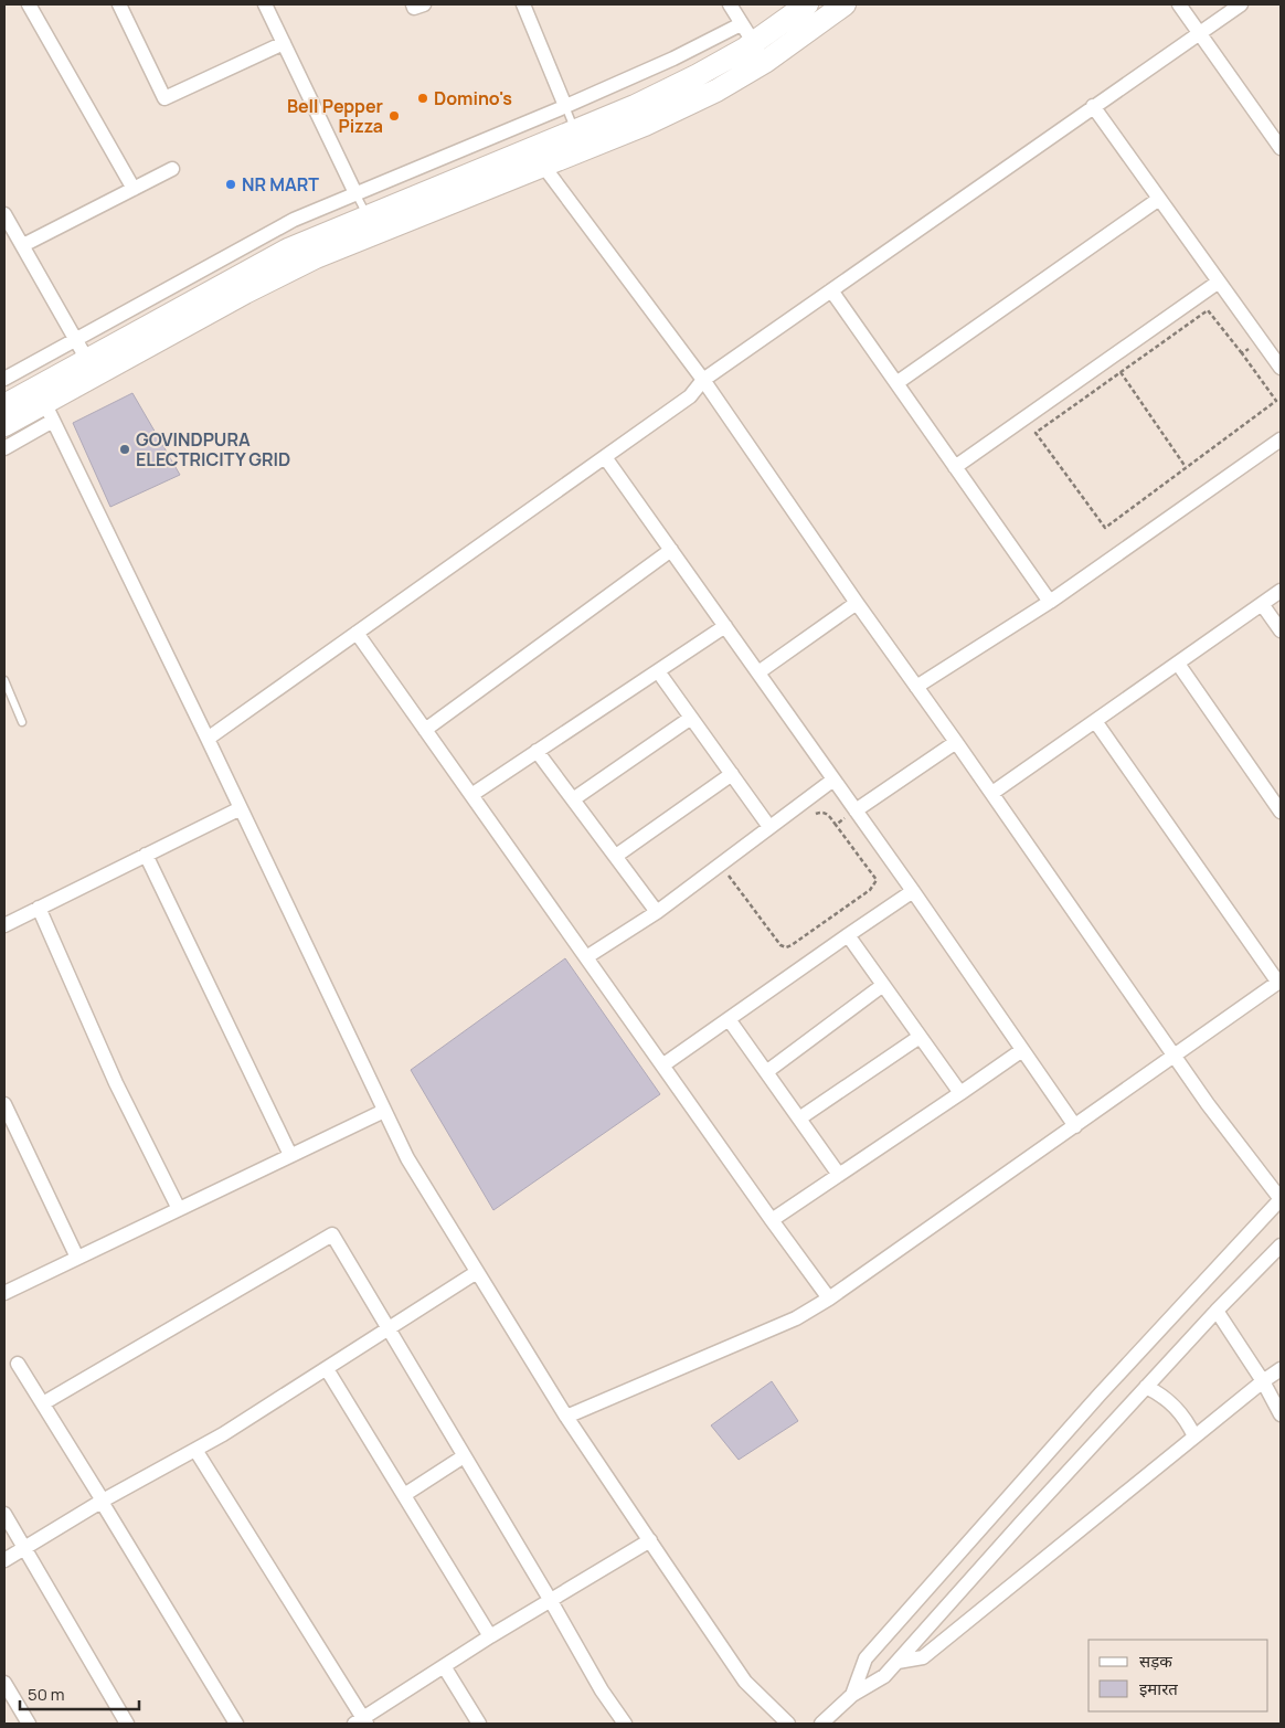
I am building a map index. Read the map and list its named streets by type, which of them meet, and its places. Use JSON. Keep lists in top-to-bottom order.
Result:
{
  "places": [
    "Domino's",
    "Bell Pepper Pizza",
    "NR MART",
    "GOVINDPURA ELECTRICITY GRID"
  ],
  "legend": ["सड़क", "इमारत"],
  "scale_bar": "50 m"
}
